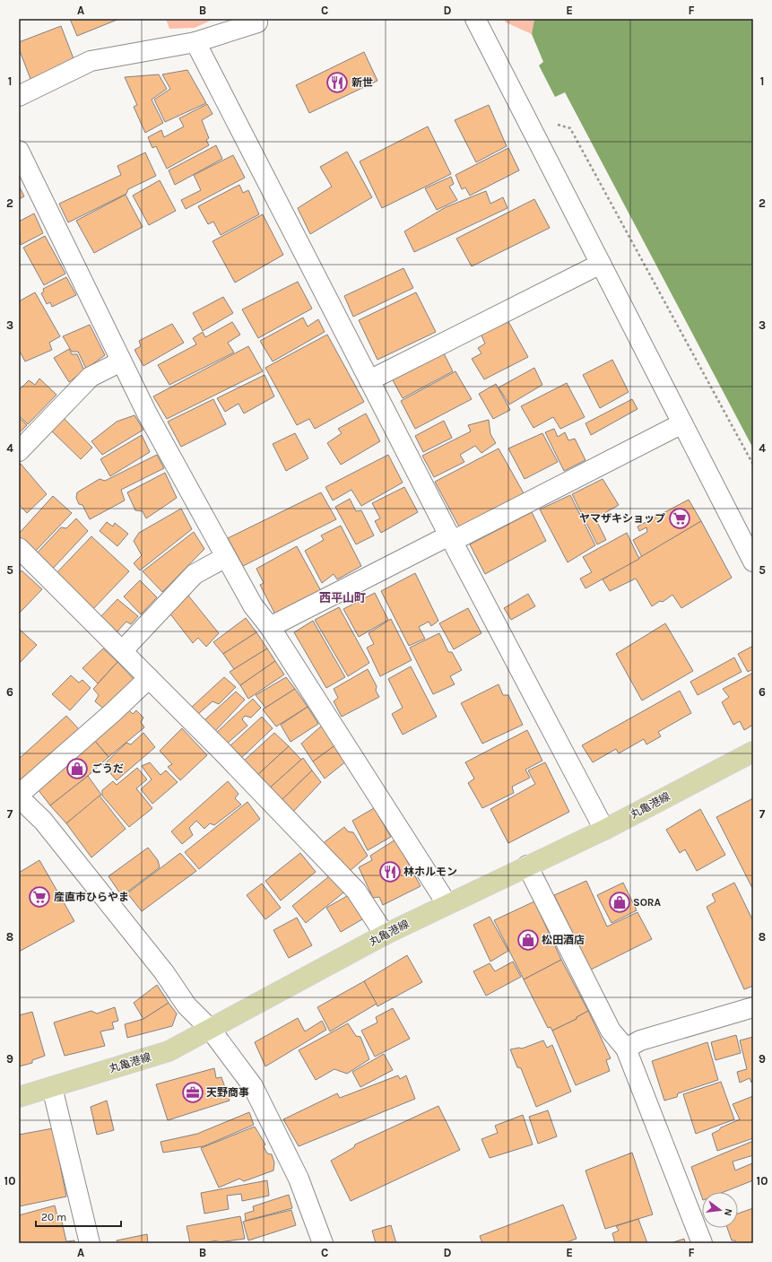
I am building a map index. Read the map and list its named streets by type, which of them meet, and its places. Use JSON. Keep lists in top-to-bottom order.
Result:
{
  "streets": {
    "main road": ["丸亀港線"]
  },
  "districts": ["西平山町"],
  "places": {
    "restaurant": ["新世", "林ホルモン"],
    "supermarket": ["ヤマザキショップ", "産直市ひらやま"],
    "shop": ["ごうだ", "SORA", "松田酒店"],
    "office": ["天野商事"]
  },
  "scale_bar": "20 m",
  "north": "right",
  "grid": {
    "columns": [
      "A",
      "B",
      "C",
      "D",
      "E",
      "F"
    ],
    "rows": [
      "1",
      "2",
      "3",
      "4",
      "5",
      "6",
      "7",
      "8",
      "9",
      "10"
    ]
  }
}
